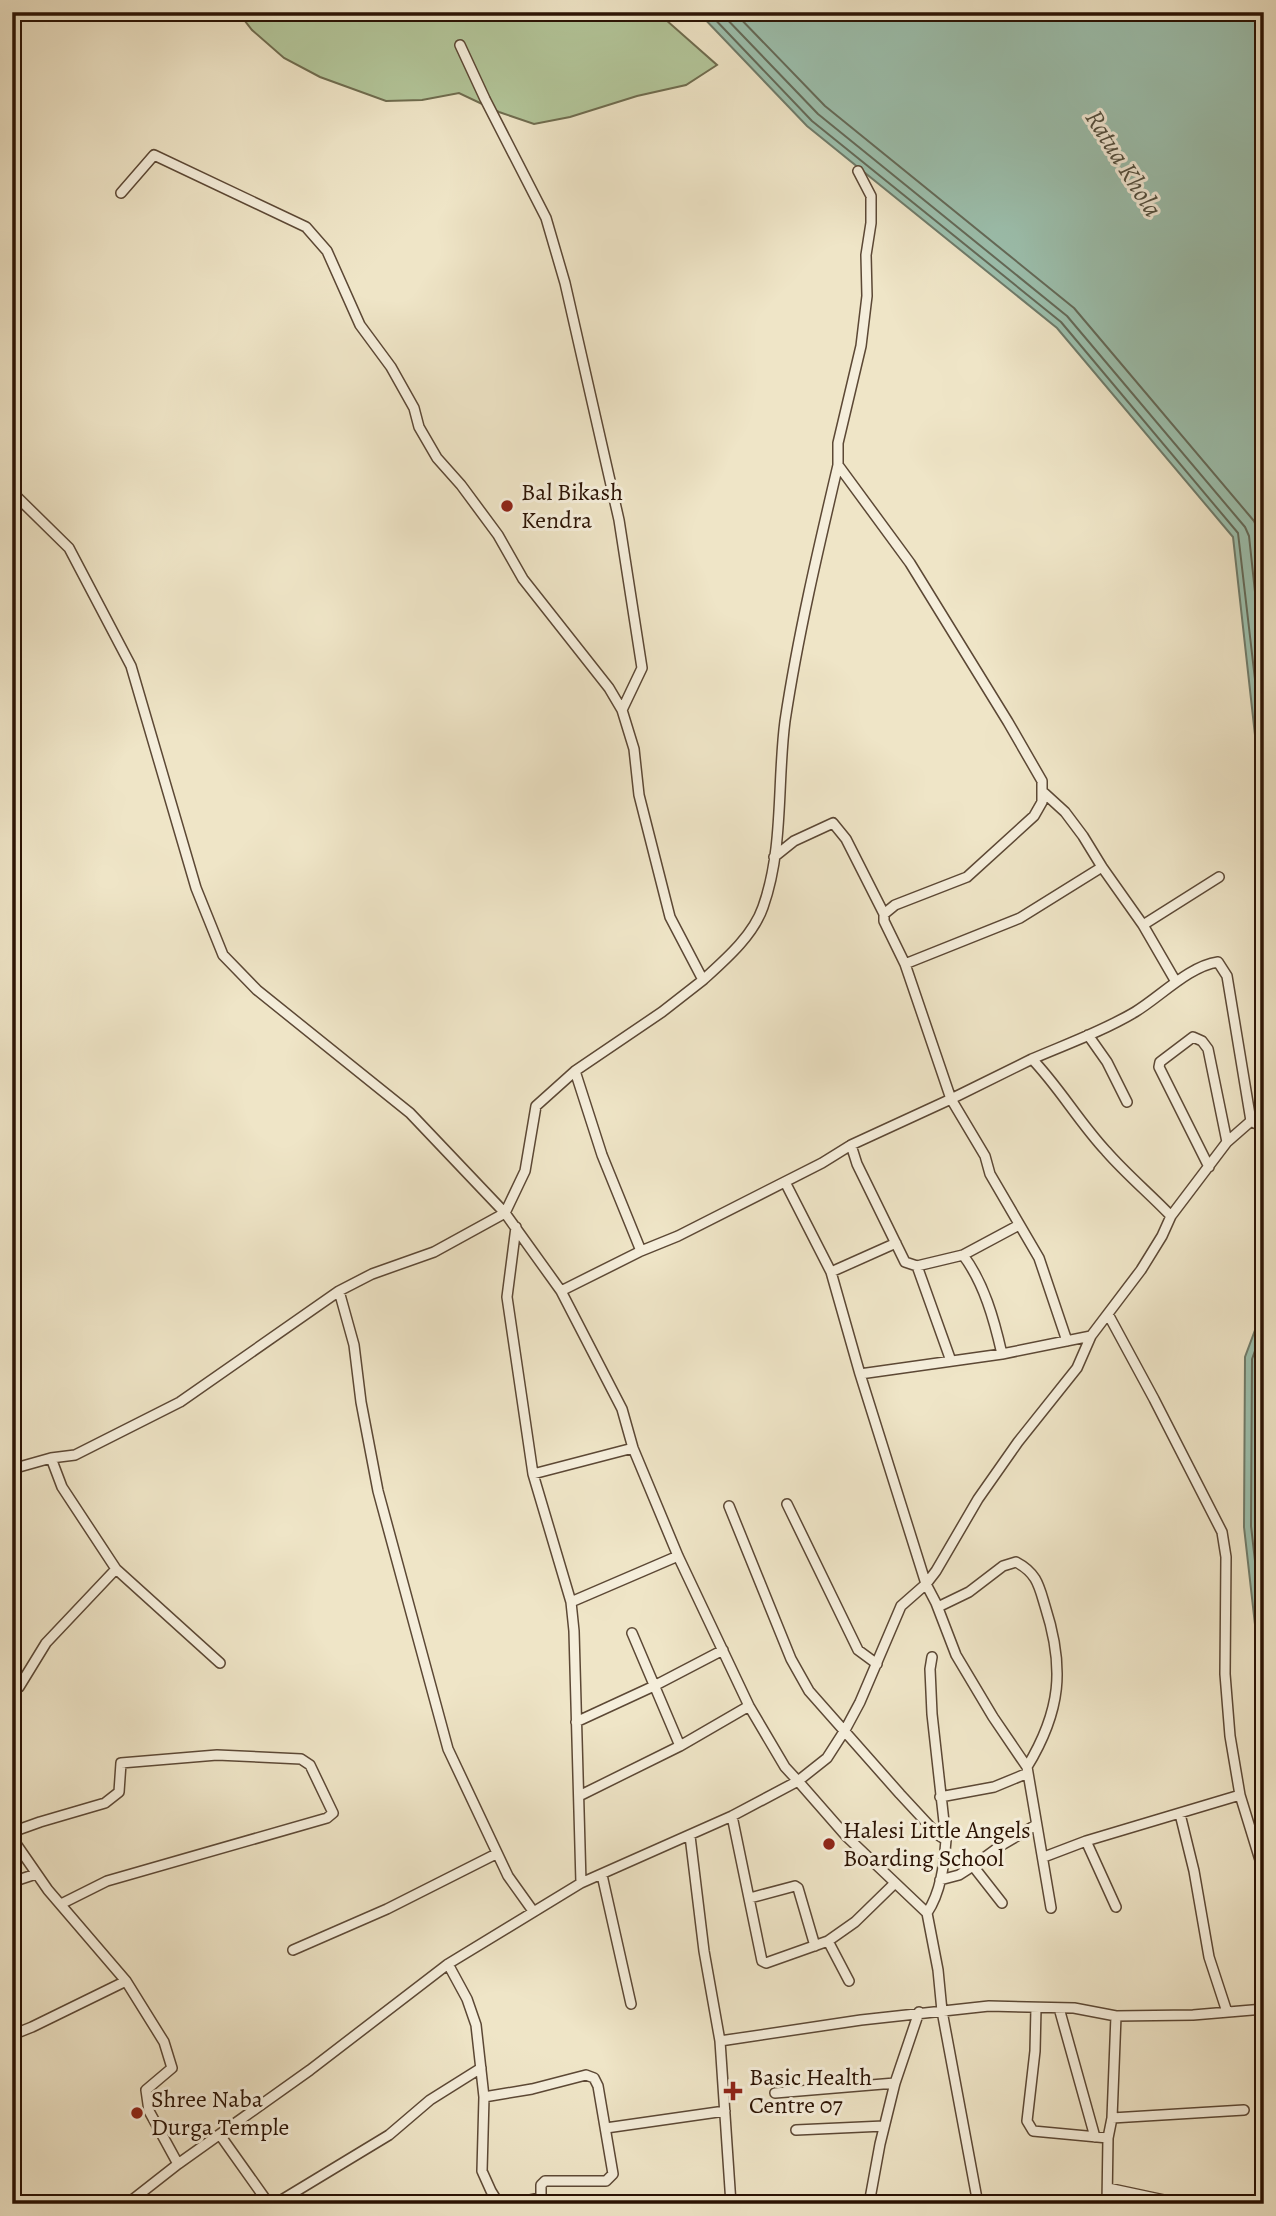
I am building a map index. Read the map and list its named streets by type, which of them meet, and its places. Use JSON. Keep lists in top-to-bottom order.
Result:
{
  "water": ["Ratua Khola"],
  "places": {
    "other": ["Bal Bikash Kendra", "Halesi Little Angels Boarding School", "Shree Naba Durga Temple"],
    "health": ["Basic Health Centre 07"]
  }
}
